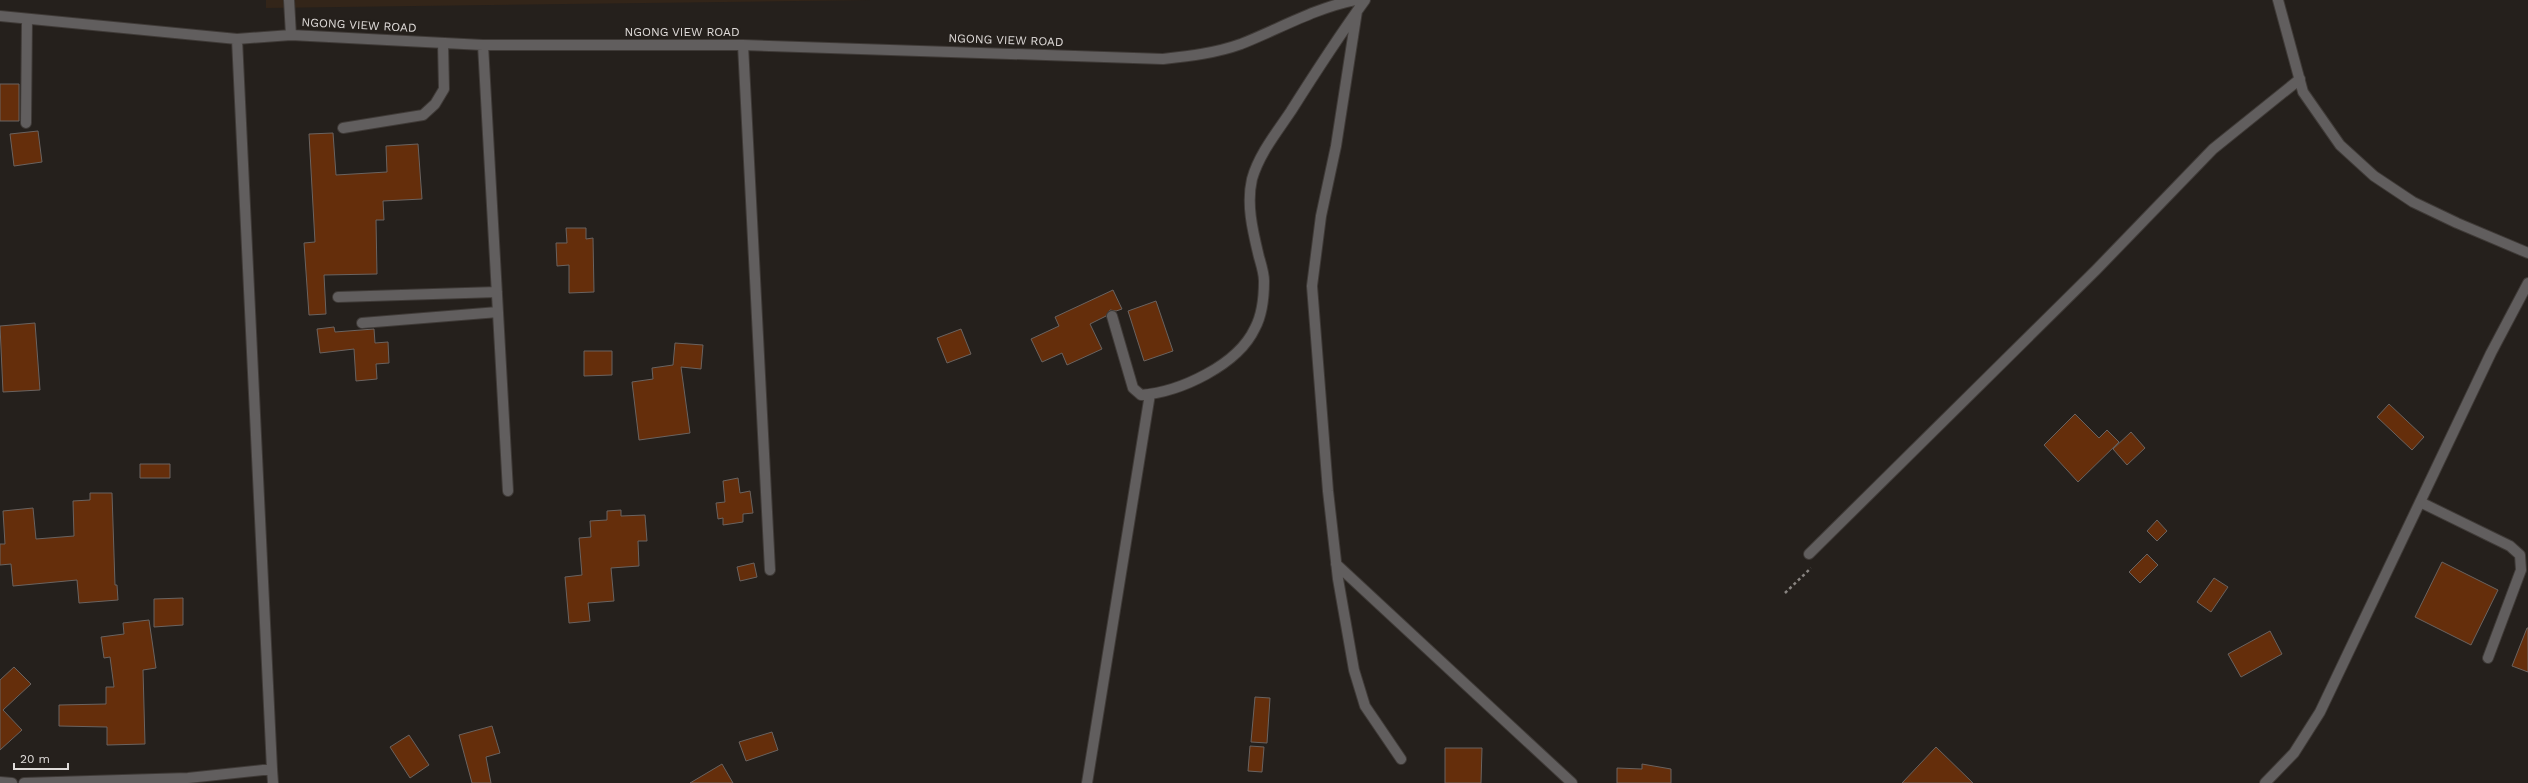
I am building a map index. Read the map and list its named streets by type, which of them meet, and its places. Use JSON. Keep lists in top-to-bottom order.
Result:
{
  "streets": {
    "street": ["NGONG VIEW ROAD"]
  },
  "scale_bar": "20 m"
}
